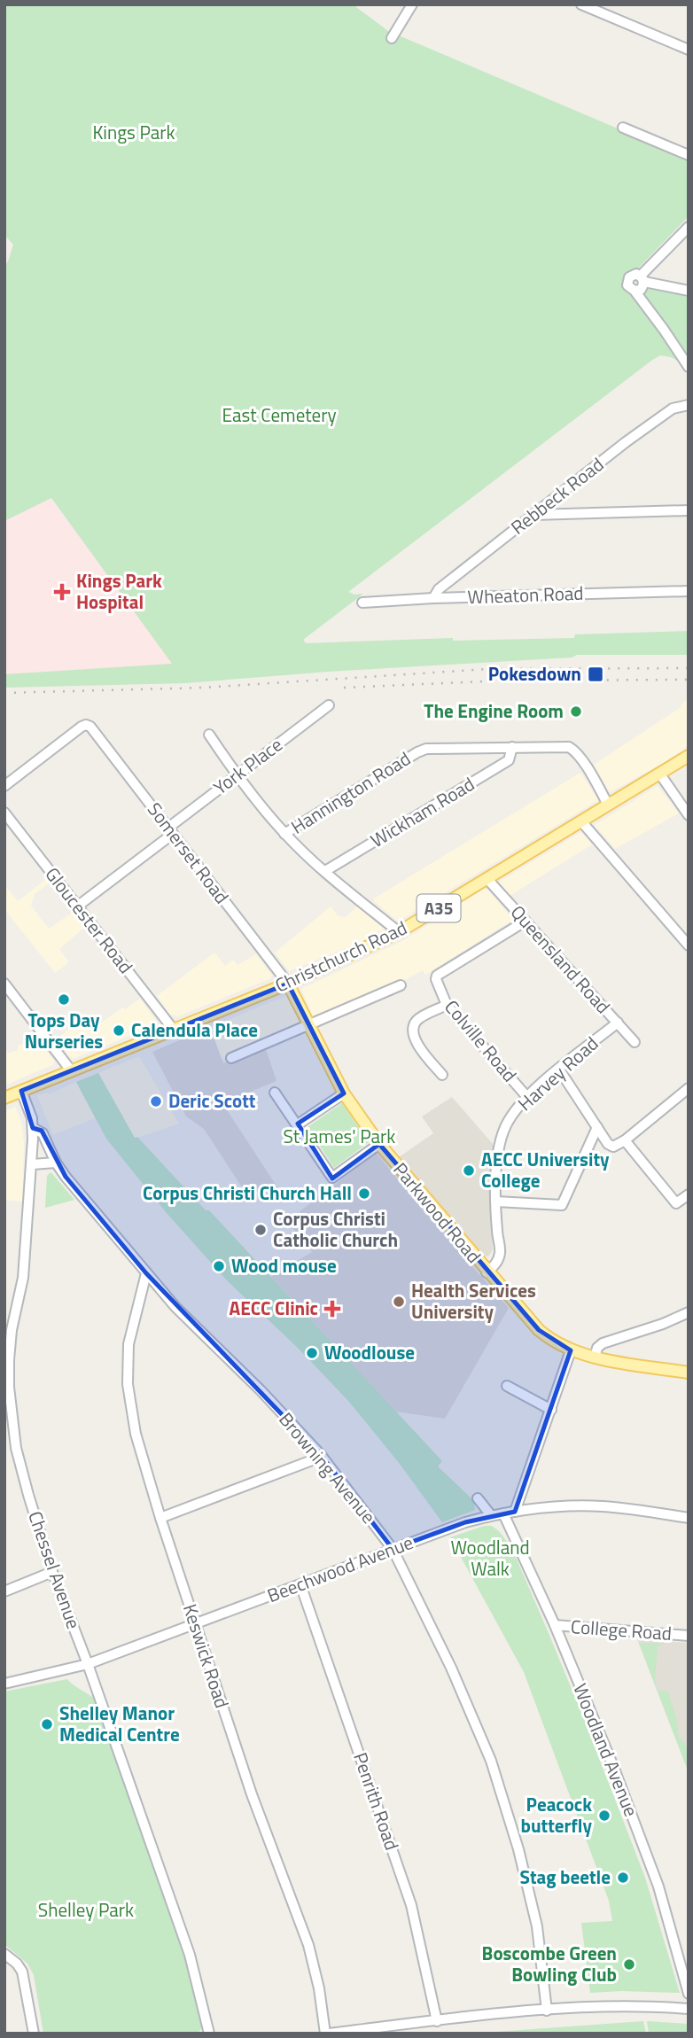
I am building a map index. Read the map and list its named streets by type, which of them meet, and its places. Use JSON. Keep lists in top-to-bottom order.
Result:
{
  "streets": {
    "main road": ["A35", "Christchurch Road", "Parkwood Road"],
    "street": [
      "Rebbeck Road",
      "Wheaton Road",
      "York Place",
      "Hannington Road",
      "Wickham Road",
      "Somerset Road",
      "Gloucester Road",
      "Queensland Road",
      "Colville Road",
      "Harvey Road",
      "Browning Avenue",
      "Beechwood Avenue",
      "Chessel Avenue",
      "College Road",
      "Keswick Road",
      "Woodland Avenue",
      "Penrith Road"
    ]
  },
  "crossings": [
    ["Rebbeck Road", "Wheaton Road"],
    ["York Place", "Somerset Road"],
    ["York Place", "Gloucester Road"],
    ["Hannington Road", "Wickham Road"],
    ["Hannington Road", "Christchurch Road"],
    ["Somerset Road", "Christchurch Road"],
    ["Somerset Road", "Parkwood Road"],
    ["Gloucester Road", "Christchurch Road"],
    ["Christchurch Road", "Queensland Road"],
    ["Christchurch Road", "Parkwood Road"],
    ["Christchurch Road", "Chessel Avenue"],
    ["Queensland Road", "Colville Road"],
    ["Queensland Road", "Harvey Road"],
    ["Colville Road", "Harvey Road"],
    ["Harvey Road", "Parkwood Road"],
    ["Browning Avenue", "Beechwood Avenue"],
    ["Browning Avenue", "Chessel Avenue"],
    ["Browning Avenue", "Keswick Road"],
    ["Beechwood Avenue", "Chessel Avenue"],
    ["Beechwood Avenue", "Keswick Road"],
    ["Beechwood Avenue", "Woodland Avenue"],
    ["Beechwood Avenue", "Penrith Road"],
    ["College Road", "Woodland Avenue"]
  ],
  "parks": [
    "Kings Park",
    "East Cemetery",
    "St James' Park",
    "Woodland Walk",
    "Shelley Park"
  ],
  "places": {
    "health": ["Kings Park Hospital", "AECC Clinic"],
    "transit": ["Pokesdown"],
    "other": [
      "The Engine Room",
      "Tops Day Nurseries",
      "Calendula Place",
      "Deric Scott",
      "AECC University College",
      "Corpus Christi Church Hall",
      "Corpus Christi Catholic Church",
      "Wood mouse",
      "Health Services University",
      "Woodlouse",
      "Shelley Manor Medical Centre",
      "Peacock butterfly",
      "Stag beetle",
      "Boscombe Green Bowling Club"
    ]
  }
}
